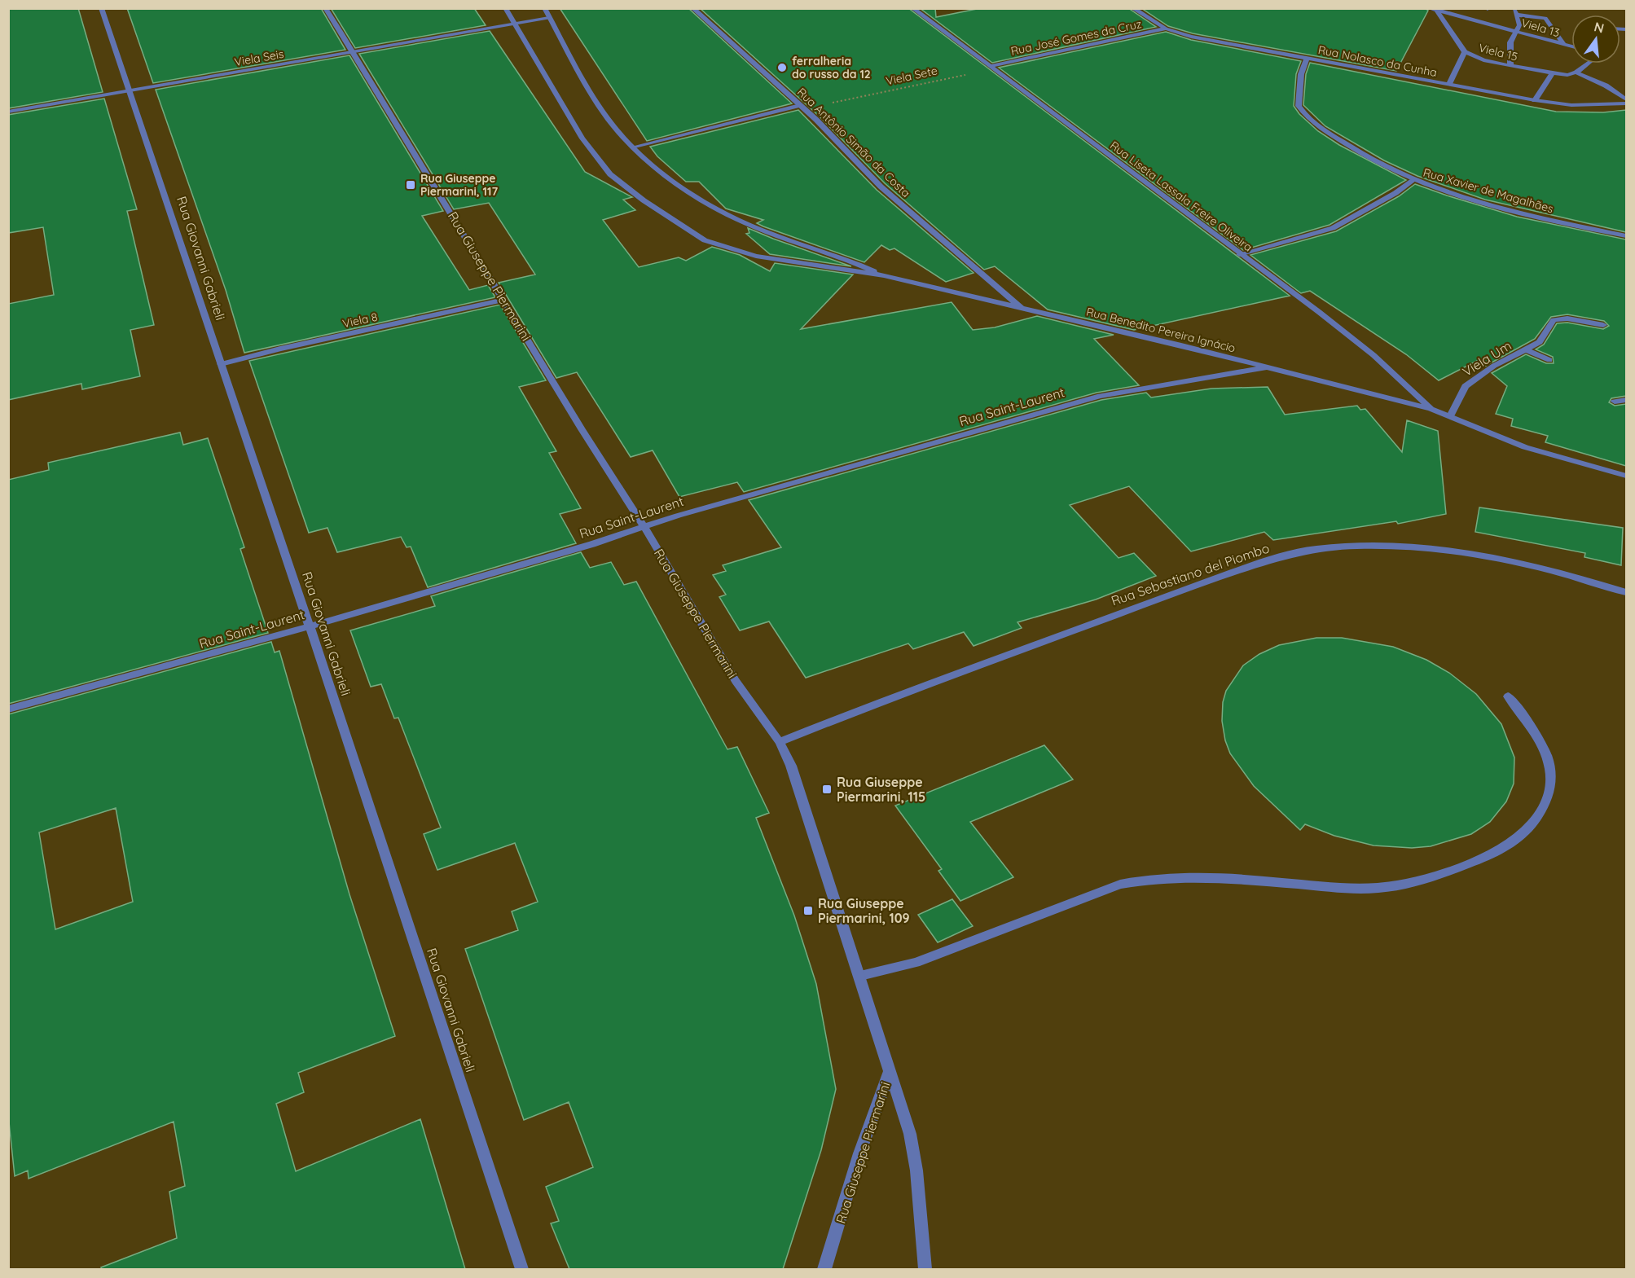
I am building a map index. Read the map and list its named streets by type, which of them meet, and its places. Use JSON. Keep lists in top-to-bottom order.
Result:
{
  "streets": {
    "street": [
      "Viela 13",
      "Rua José Gomes da Cruz",
      "Viela 15",
      "Viela Seis",
      "Rua Nolasco da Cunha",
      "Rua Antônio Simão da Costa",
      "Rua Xavier de Magalhães",
      "Rua Liseta Lassala Freire Oliveira",
      "Rua Giovanni Gabrieli",
      "Rua Giuseppe Piermarini",
      "Viela 8",
      "Rua Benedito Pereira Ignácio",
      "Viela Um",
      "Rua Saint-Laurent",
      "Rua Sebastiano del Piombo"
    ],
    "path": ["Viela Sete"]
  },
  "crossings": [
    ["Viela 13", "Viela 15"],
    ["Rua José Gomes da Cruz", "Rua Nolasco da Cunha"],
    ["Rua José Gomes da Cruz", "Viela Sete"],
    ["Rua José Gomes da Cruz", "Rua Liseta Lassala Freire Oliveira"],
    ["Viela Seis", "Rua Giovanni Gabrieli"],
    ["Viela Seis", "Rua Giuseppe Piermarini"],
    ["Rua Nolasco da Cunha", "Rua Xavier de Magalhães"],
    ["Viela Sete", "Rua Antônio Simão da Costa"],
    ["Viela Sete", "Rua Liseta Lassala Freire Oliveira"],
    ["Rua Antônio Simão da Costa", "Rua Benedito Pereira Ignácio"],
    ["Rua Liseta Lassala Freire Oliveira", "Rua Benedito Pereira Ignácio"],
    ["Rua Giovanni Gabrieli", "Viela 8"],
    ["Rua Giovanni Gabrieli", "Rua Saint-Laurent"],
    ["Rua Giuseppe Piermarini", "Viela 8"],
    ["Rua Giuseppe Piermarini", "Rua Saint-Laurent"],
    ["Rua Giuseppe Piermarini", "Rua Sebastiano del Piombo"],
    ["Rua Benedito Pereira Ignácio", "Rua Saint-Laurent"]
  ],
  "places": {
    "other": ["ferralheria do russo da 12"],
    "transit": ["Rua Giuseppe Piermarini, 117", "Rua Giuseppe Piermarini, 115", "Rua Giuseppe Piermarini, 109"]
  },
  "north": "top"
}
